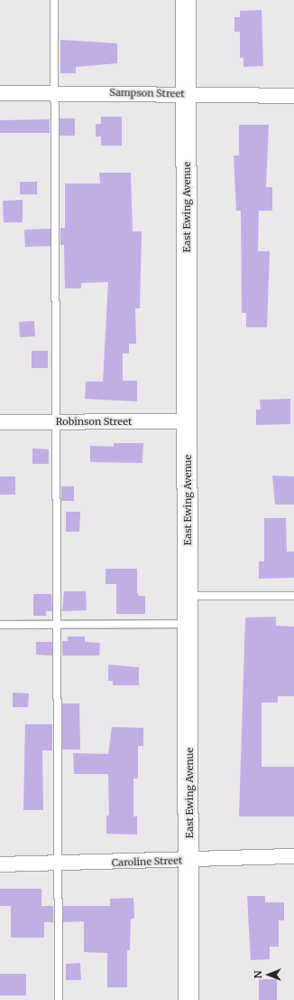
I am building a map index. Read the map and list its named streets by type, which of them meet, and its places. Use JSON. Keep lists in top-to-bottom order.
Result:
{
  "streets": {
    "street": [
      "Sampson Street",
      "East Ewing Avenue",
      "Robinson Street",
      "Caroline Street"
    ]
  },
  "crossings": [
    ["Sampson Street", "East Ewing Avenue"],
    ["East Ewing Avenue", "Robinson Street"],
    ["East Ewing Avenue", "Caroline Street"]
  ],
  "north": "left"
}
